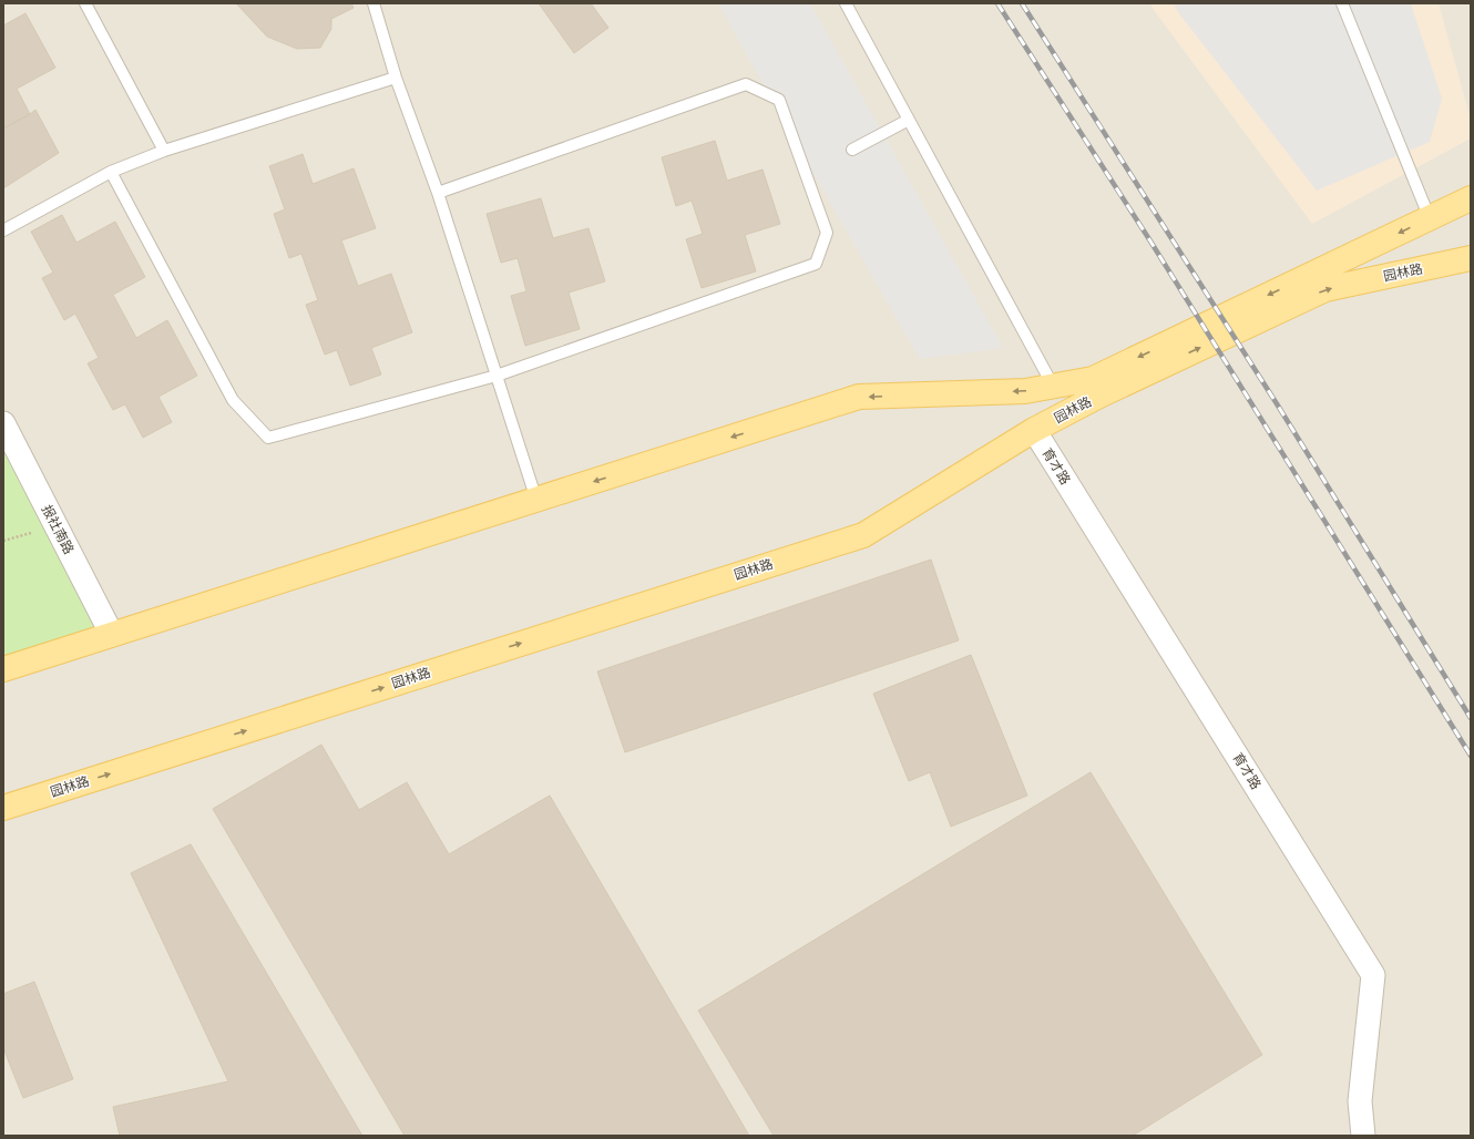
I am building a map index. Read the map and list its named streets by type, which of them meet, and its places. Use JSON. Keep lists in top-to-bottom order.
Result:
{
  "streets": {
    "main road": ["园林路"],
    "street": ["育才路", "报社南路"]
  },
  "crossings": [
    ["园林路", "育才路"],
    ["园林路", "报社南路"]
  ]
}
